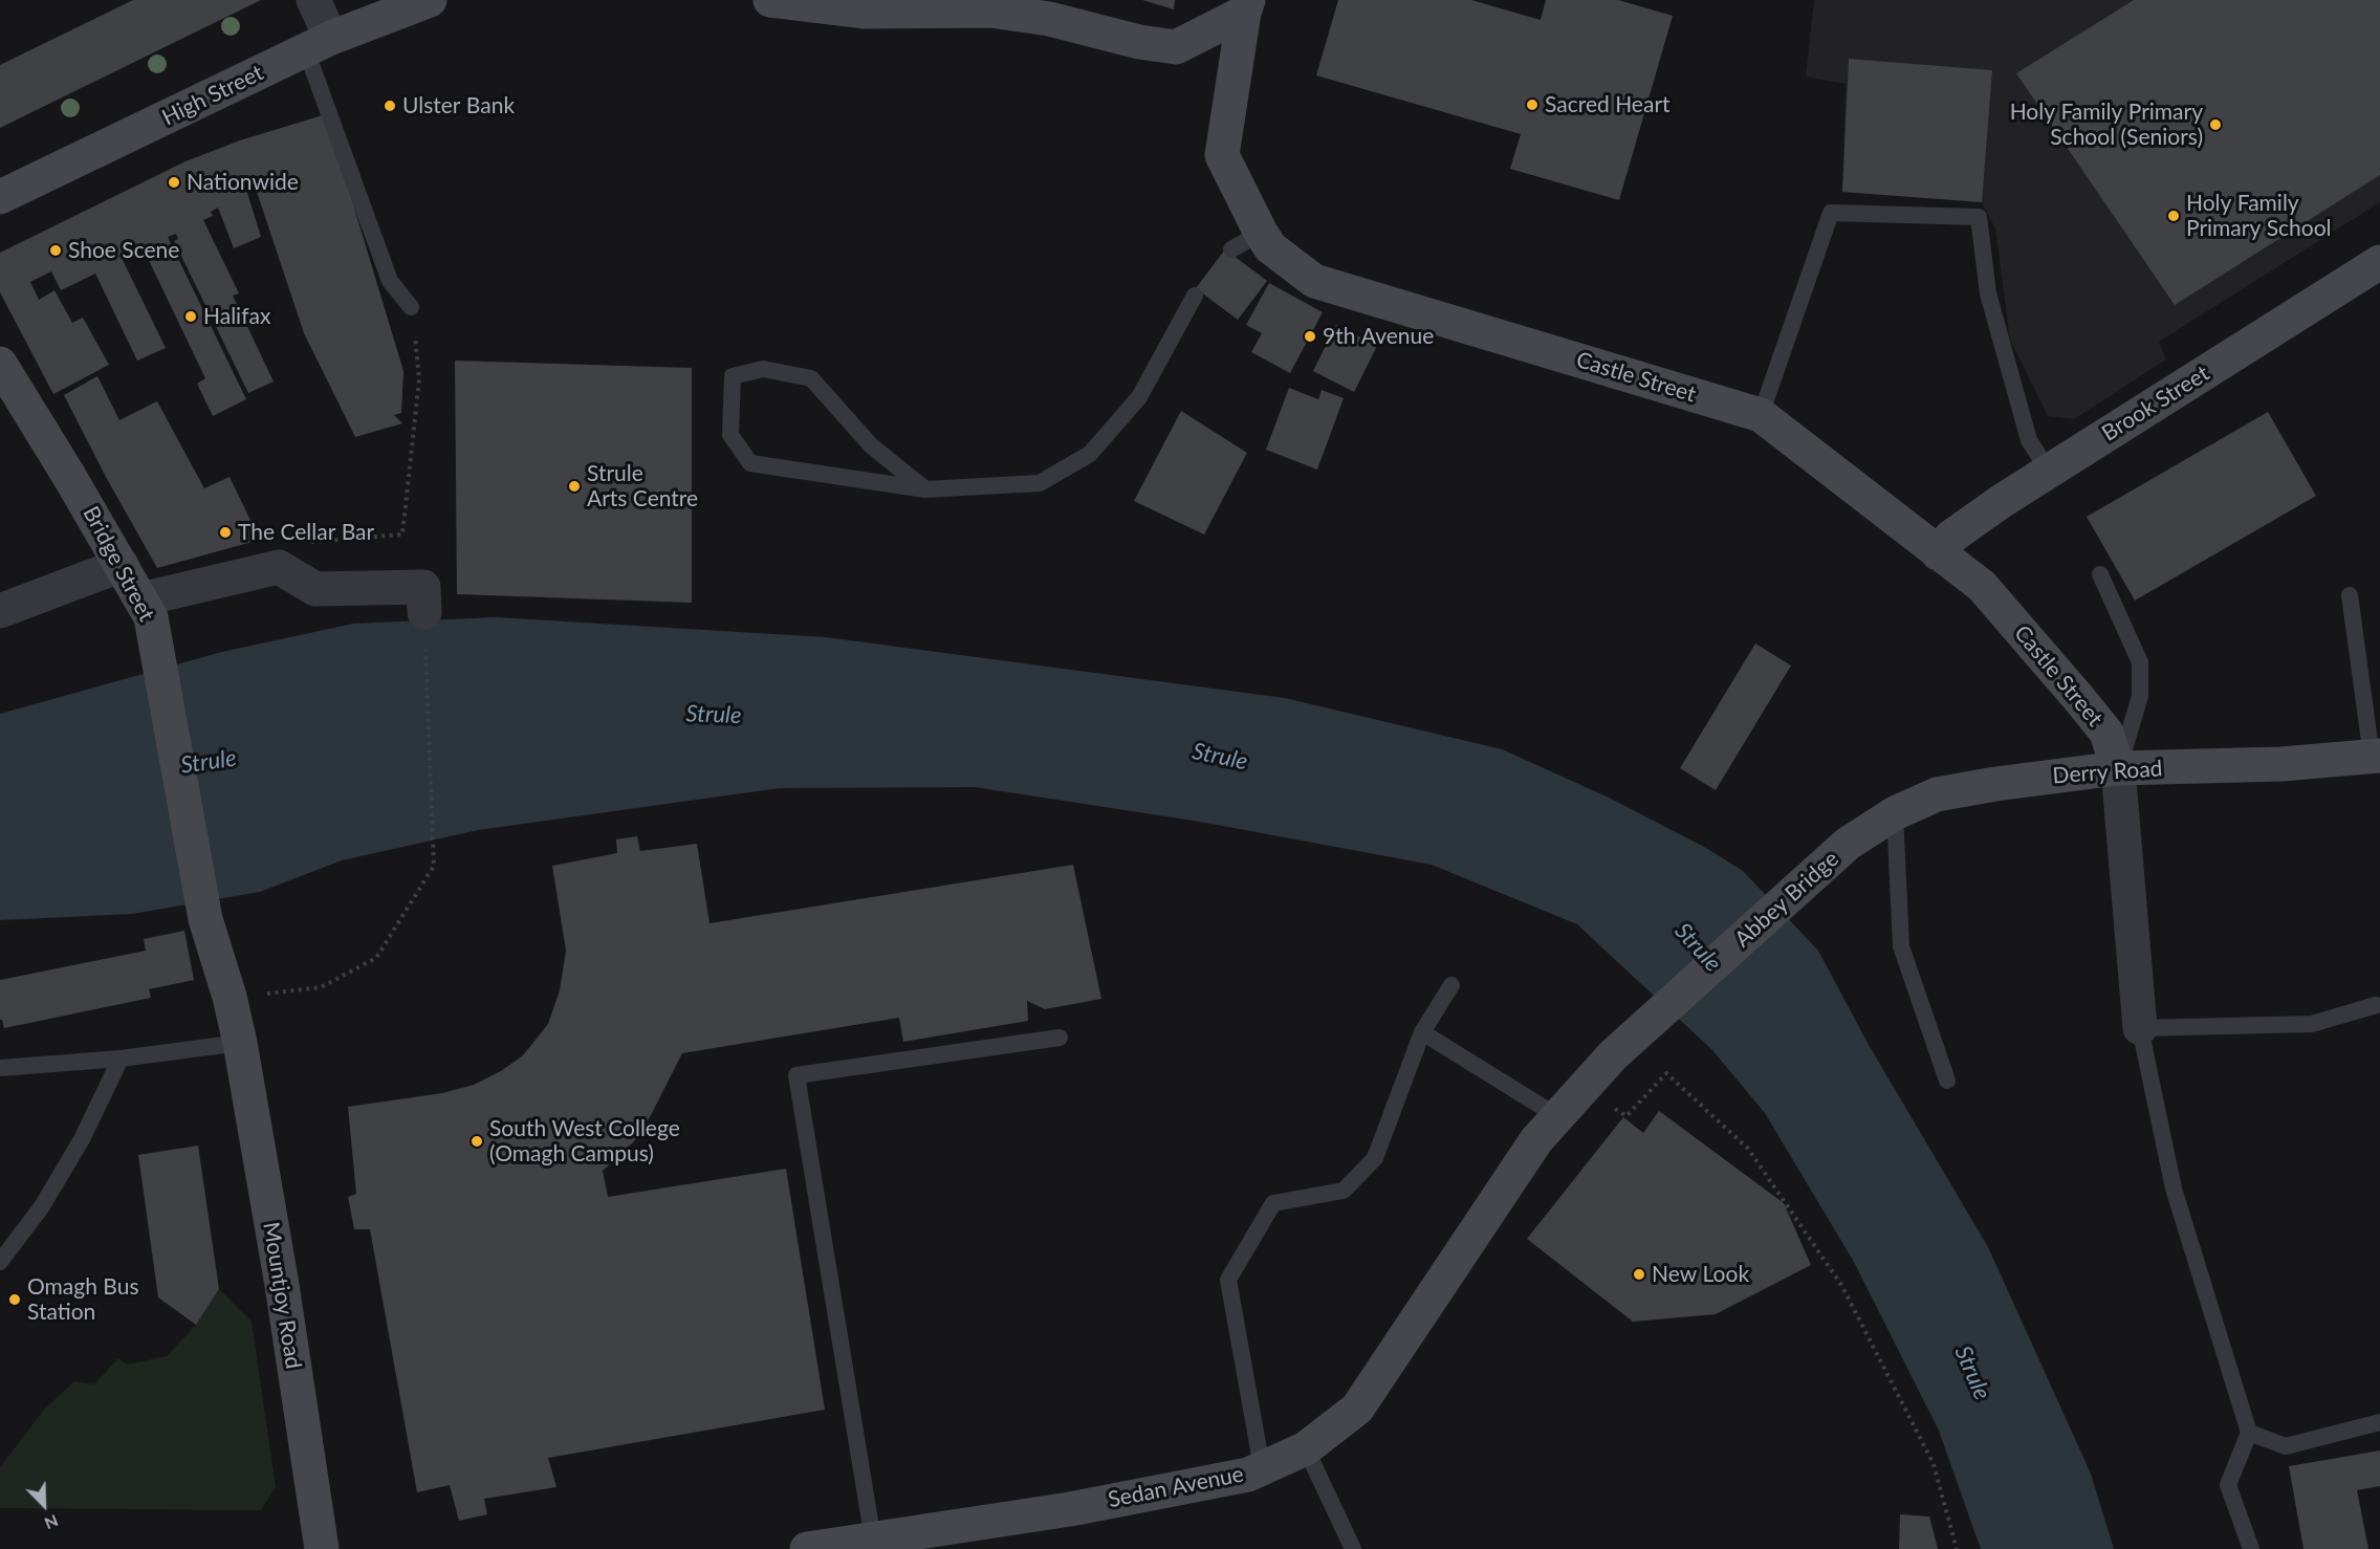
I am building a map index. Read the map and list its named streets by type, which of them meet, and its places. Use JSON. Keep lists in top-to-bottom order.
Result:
{
  "streets": {
    "street": [
      "High Street",
      "Castle Street",
      "Brook Street",
      "Bridge Street",
      "Derry Road",
      "Abbey Bridge",
      "Mountjoy Road",
      "Sedan Avenue"
    ]
  },
  "crossings": [
    ["Castle Street", "Brook Street"],
    ["Castle Street", "Derry Road"],
    ["Bridge Street", "Mountjoy Road"],
    ["Derry Road", "Abbey Bridge"],
    ["Abbey Bridge", "Sedan Avenue"]
  ],
  "water": ["Strule"],
  "places": [
    "Sacred Heart",
    "Ulster Bank",
    "Holy Family Primary School (Seniors)",
    "Nationwide",
    "Holy Family Primary School",
    "Shoe Scene",
    "Halifax",
    "9th Avenue",
    "Strule Arts Centre",
    "The Cellar Bar",
    "South West College (Omagh Campus)",
    "New Look",
    "Omagh Bus Station"
  ],
  "north": "bottom right"
}
